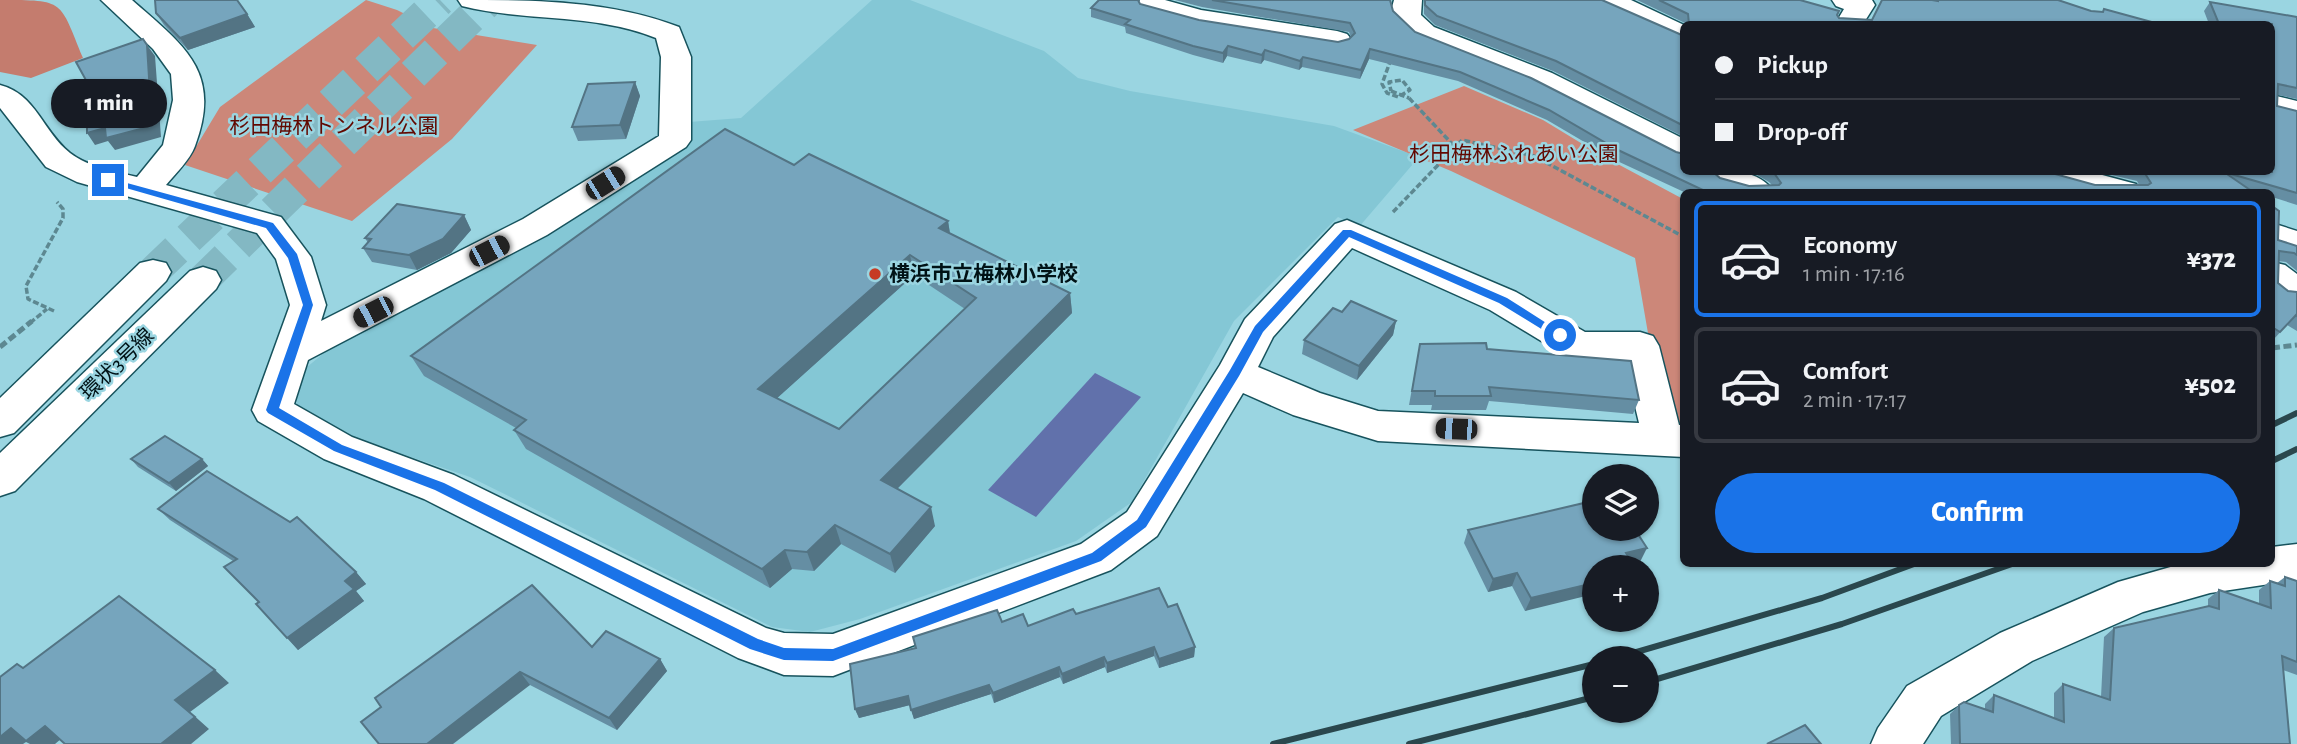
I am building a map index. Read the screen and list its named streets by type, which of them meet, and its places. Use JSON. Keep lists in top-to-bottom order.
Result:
{
  "streets": {
    "street": ["環状3号線"]
  },
  "parks": ["杉田梅林トンネル公園", "杉田梅林ふれあい公園"],
  "places": ["横浜市立梅林小学校"],
  "page": {
    "banner": ["Pickup", "Drop-off"],
    "bubble": "1 min",
    "list": [
      {
        "name": "Economy",
        "note": "1 min · 17:16",
        "value": "¥372"
      },
      {
        "name": "Comfort",
        "note": "2 min · 17:17",
        "value": "¥502"
      }
    ],
    "buttons": "Confirm",
    "map_buttons": ["+", "−"]
  }
}
